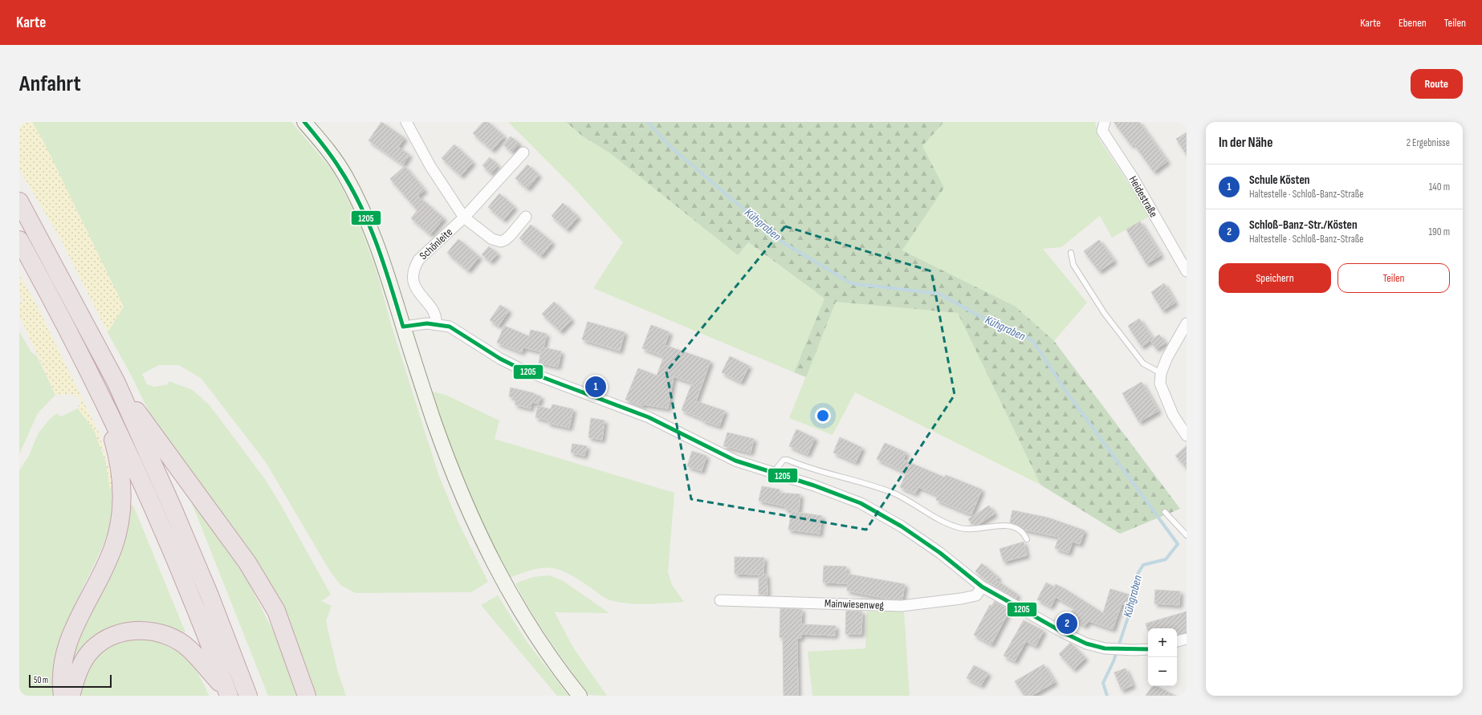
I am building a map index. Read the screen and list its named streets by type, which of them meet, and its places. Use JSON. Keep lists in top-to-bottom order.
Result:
{
  "streets": {
    "street": ["Heidestraße", "Schönleite", "Mainwiesenweg"]
  },
  "water": ["Kühgraben"],
  "lines": ["transit line 1205"],
  "scale_bar": "50 m",
  "page": {
    "header": "Karte",
    "nav": ["Karte", "Ebenen", "Teilen"],
    "buttons": [
      "Route",
      ["Speichern", "Teilen"]
    ],
    "title": "Anfahrt",
    "heading": ["In der Nähe", "2 Ergebnisse"],
    "list": [
      {
        "mark": "1",
        "name": "Schule Kösten",
        "note": "Haltestelle · Schloß-Banz-Straße",
        "value": "140 m"
      },
      {
        "mark": "2",
        "name": "Schloß-Banz-Str./Kösten",
        "note": "Haltestelle · Schloß-Banz-Straße",
        "value": "190 m"
      }
    ],
    "pins": ["1", "2"],
    "map_buttons": ["+", "−"],
    "scale": "50 m"
  }
}
